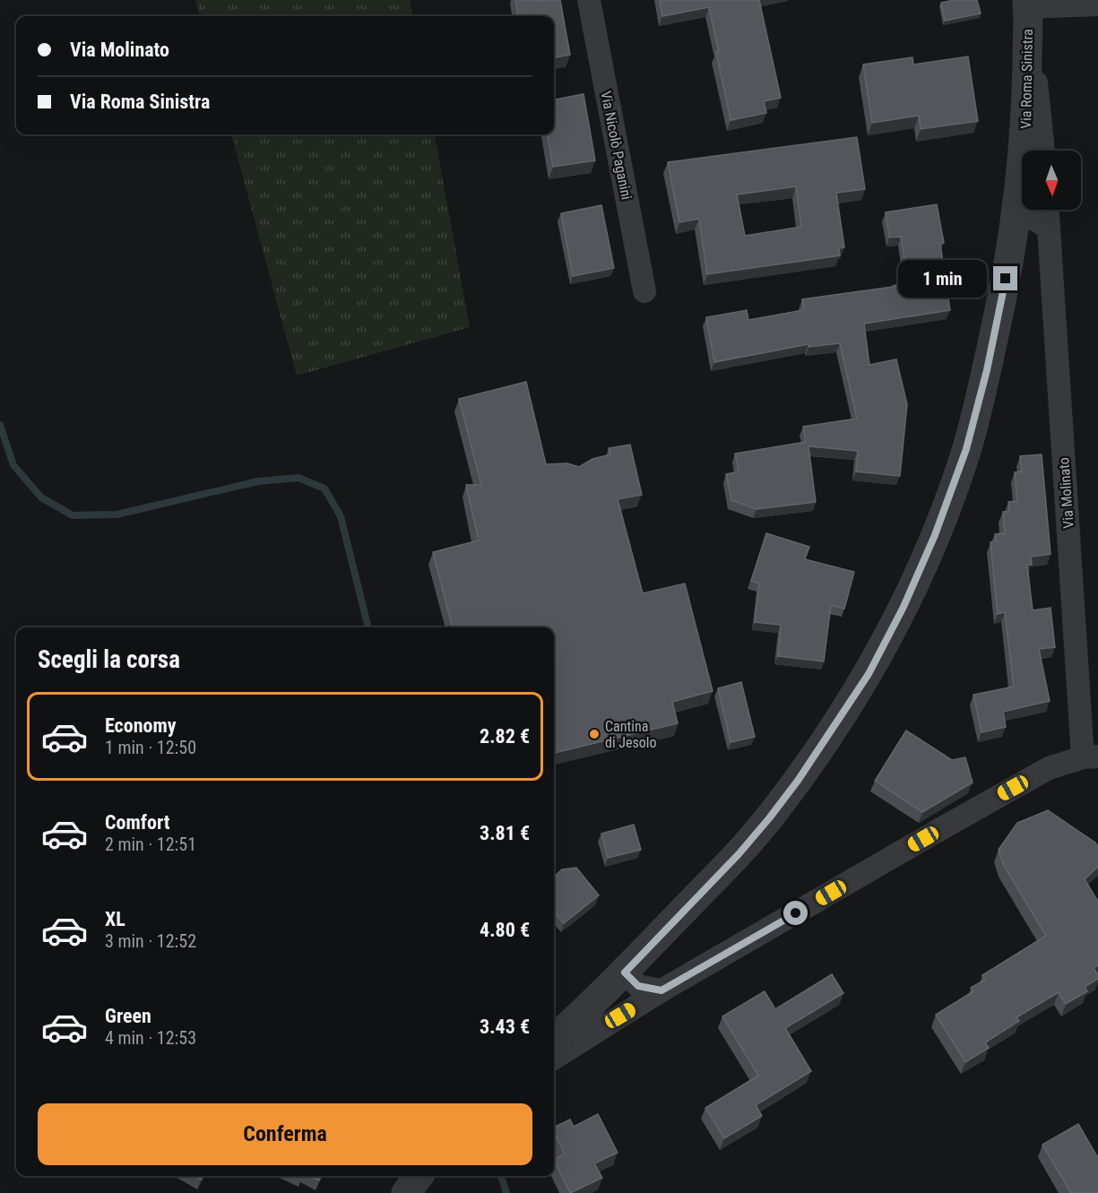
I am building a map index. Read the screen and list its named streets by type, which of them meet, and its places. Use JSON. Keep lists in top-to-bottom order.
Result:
{
  "streets": {
    "street": ["Via Roma Sinistra", "Via Nicolò Paganini", "Via Molinato"]
  },
  "places": ["Cantina di Jesolo"],
  "north": "bottom",
  "page": {
    "banner": ["Via Molinato", "Via Roma Sinistra"],
    "bubble": "1 min",
    "heading": "Scegli la corsa",
    "list": [
      {
        "name": "Economy",
        "note": "1 min · 12:50",
        "value": "2.82 €"
      },
      {
        "name": "Comfort",
        "note": "2 min · 12:51",
        "value": "3.81 €"
      },
      {
        "name": "XL",
        "note": "3 min · 12:52",
        "value": "4.80 €"
      },
      {
        "name": "Green",
        "note": "4 min · 12:53",
        "value": "3.43 €"
      }
    ],
    "buttons": "Conferma"
  }
}
